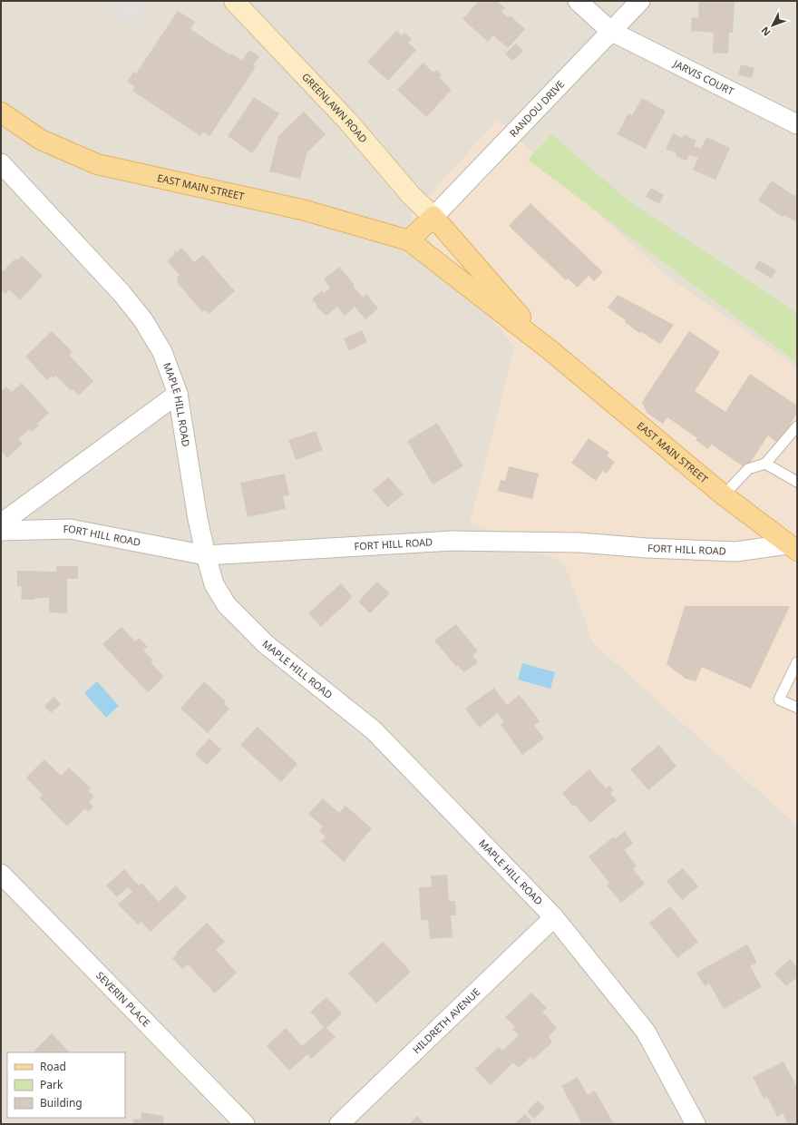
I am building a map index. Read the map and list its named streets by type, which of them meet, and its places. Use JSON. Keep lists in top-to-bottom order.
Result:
{
  "streets": {
    "main road": ["GREENLAWN ROAD", "EAST MAIN STREET"],
    "street": [
      "JARVIS COURT",
      "RANDOU DRIVE",
      "MAPLE HILL ROAD",
      "FORT HILL ROAD",
      "SEVERIN PLACE",
      "HILDRETH AVENUE"
    ]
  },
  "crossings": [
    ["JARVIS COURT", "RANDOU DRIVE"],
    ["GREENLAWN ROAD", "RANDOU DRIVE"],
    ["GREENLAWN ROAD", "EAST MAIN STREET"],
    ["RANDOU DRIVE", "EAST MAIN STREET"],
    ["EAST MAIN STREET", "FORT HILL ROAD"],
    ["MAPLE HILL ROAD", "FORT HILL ROAD"],
    ["MAPLE HILL ROAD", "HILDRETH AVENUE"]
  ],
  "legend": ["Road", "Park", "Building"],
  "north": "bottom left"
}
